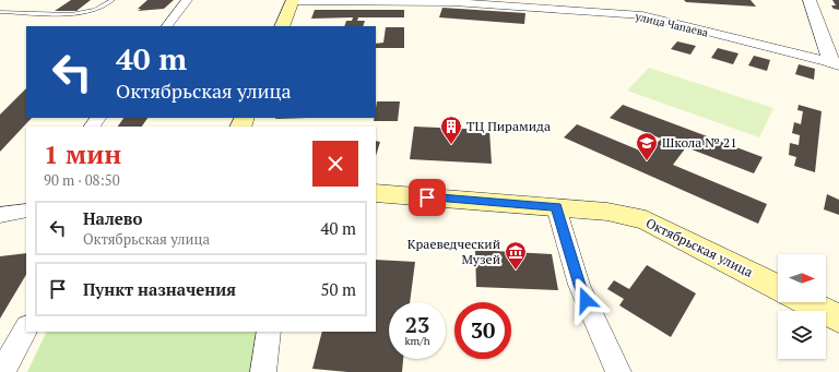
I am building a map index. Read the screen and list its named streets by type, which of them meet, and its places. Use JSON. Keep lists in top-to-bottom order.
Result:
{
  "streets": {
    "main road": ["Октябрьская улица"],
    "street": ["улица Чапаева"]
  },
  "places": {
    "building": ["ТЦ Пирамида"],
    "school or university": ["Школа № 21"],
    "museum": ["Краеведческий Музей"]
  },
  "north": "right",
  "page": {
    "turn": ["40 m", "Октябрьская улица"],
    "heading": ["1 мин", "90 m · 08:50"],
    "list": [
      {
        "name": "Налево",
        "note": "Октябрьская улица",
        "value": "40 m"
      },
      {
        "name": "Пункт назначения",
        "value": "50 m"
      }
    ],
    "speed": "23 km/h",
    "limit": "30"
  }
}
